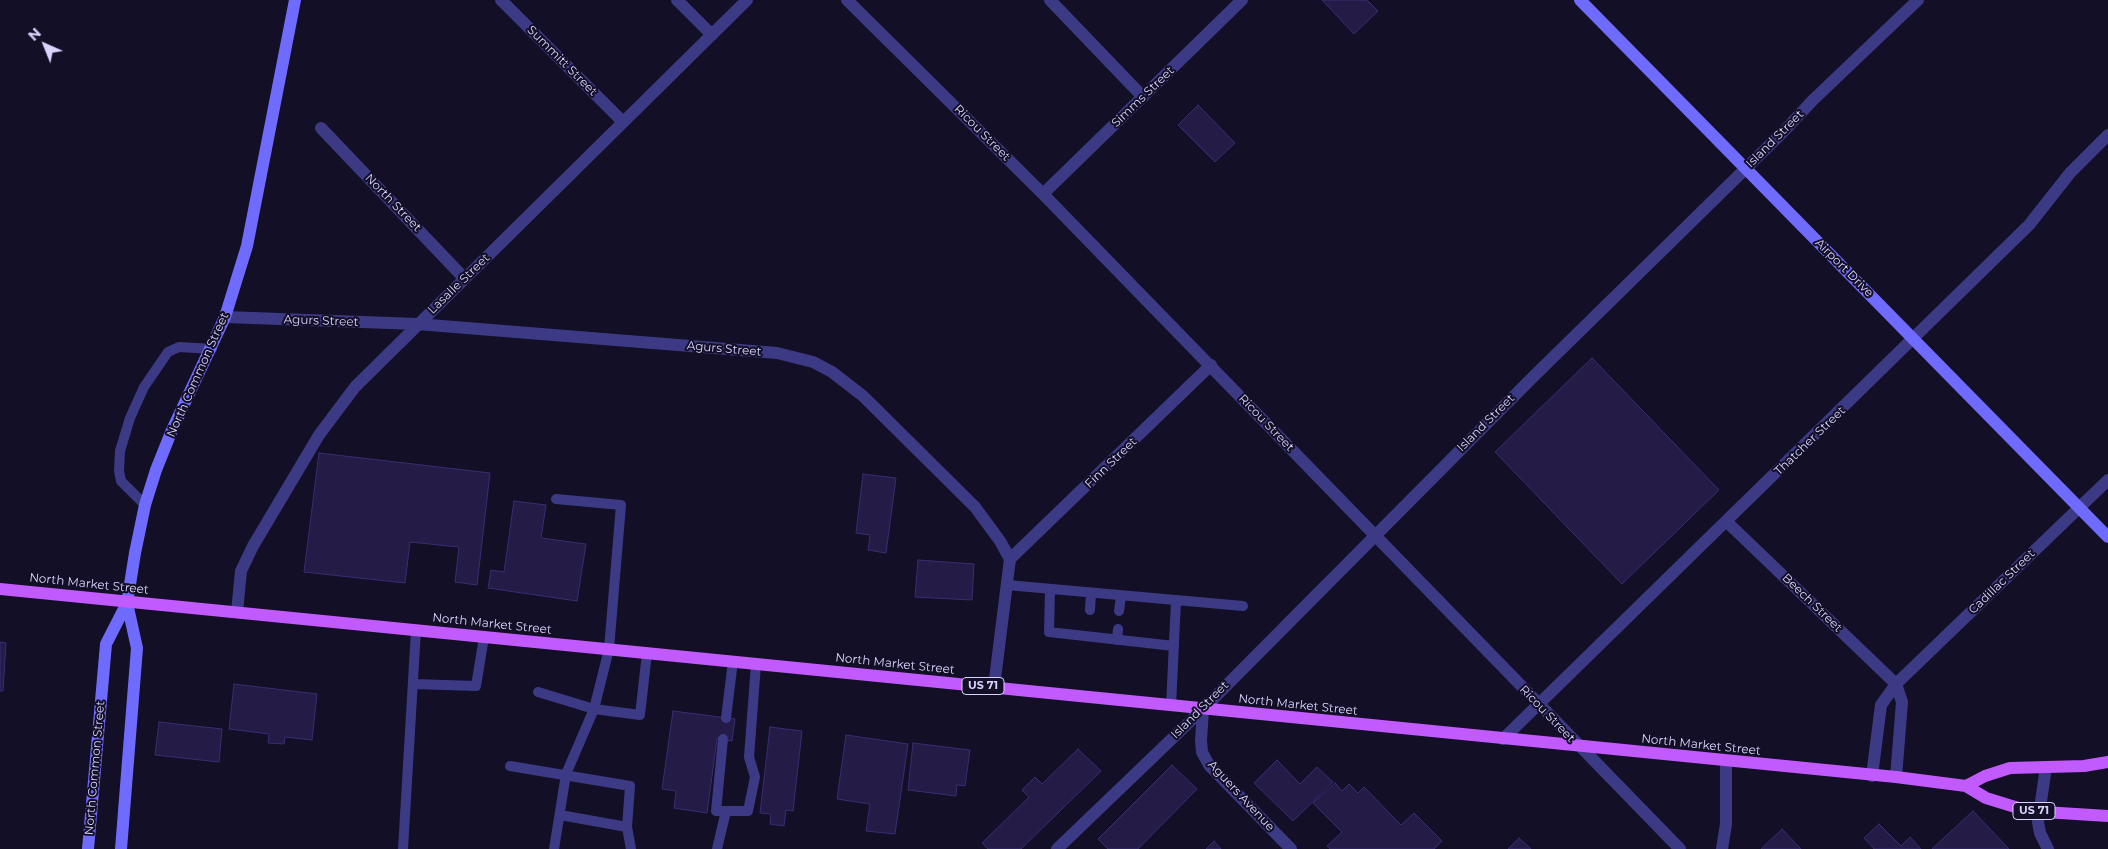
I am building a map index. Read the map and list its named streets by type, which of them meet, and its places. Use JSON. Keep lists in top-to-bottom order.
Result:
{
  "streets": {
    "main road": [
      "Airport Drive",
      "North Common Street",
      "North Market Street",
      "US 71"
    ],
    "street": [
      "Summitt Street",
      "Simms Street",
      "Ricou Street",
      "Island Street",
      "North Street",
      "Lasalle Street",
      "Agurs Street",
      "Thatcher Street",
      "Finn Street",
      "Cadillac Street",
      "Beech Street",
      "Aguers Avenue"
    ]
  },
  "crossings": [
    ["Summitt Street", "Lasalle Street"],
    ["Simms Street", "Ricou Street"],
    ["Ricou Street", "Island Street"],
    ["Ricou Street", "Thatcher Street"],
    ["Ricou Street", "Finn Street"],
    ["Ricou Street", "North Market Street"],
    ["Island Street", "Airport Drive"],
    ["Island Street", "North Market Street"],
    ["Island Street", "Aguers Avenue"],
    ["North Street", "Lasalle Street"],
    ["Airport Drive", "Thatcher Street"],
    ["Airport Drive", "Cadillac Street"],
    ["Lasalle Street", "Agurs Street"],
    ["Lasalle Street", "North Market Street"],
    ["Agurs Street", "North Common Street"],
    ["Agurs Street", "Finn Street"],
    ["North Common Street", "North Market Street"],
    ["Thatcher Street", "North Market Street"],
    ["Thatcher Street", "Beech Street"],
    ["Cadillac Street", "North Market Street"],
    ["Cadillac Street", "Beech Street"],
    ["North Market Street", "Aguers Avenue"]
  ],
  "north": "top left"
}
